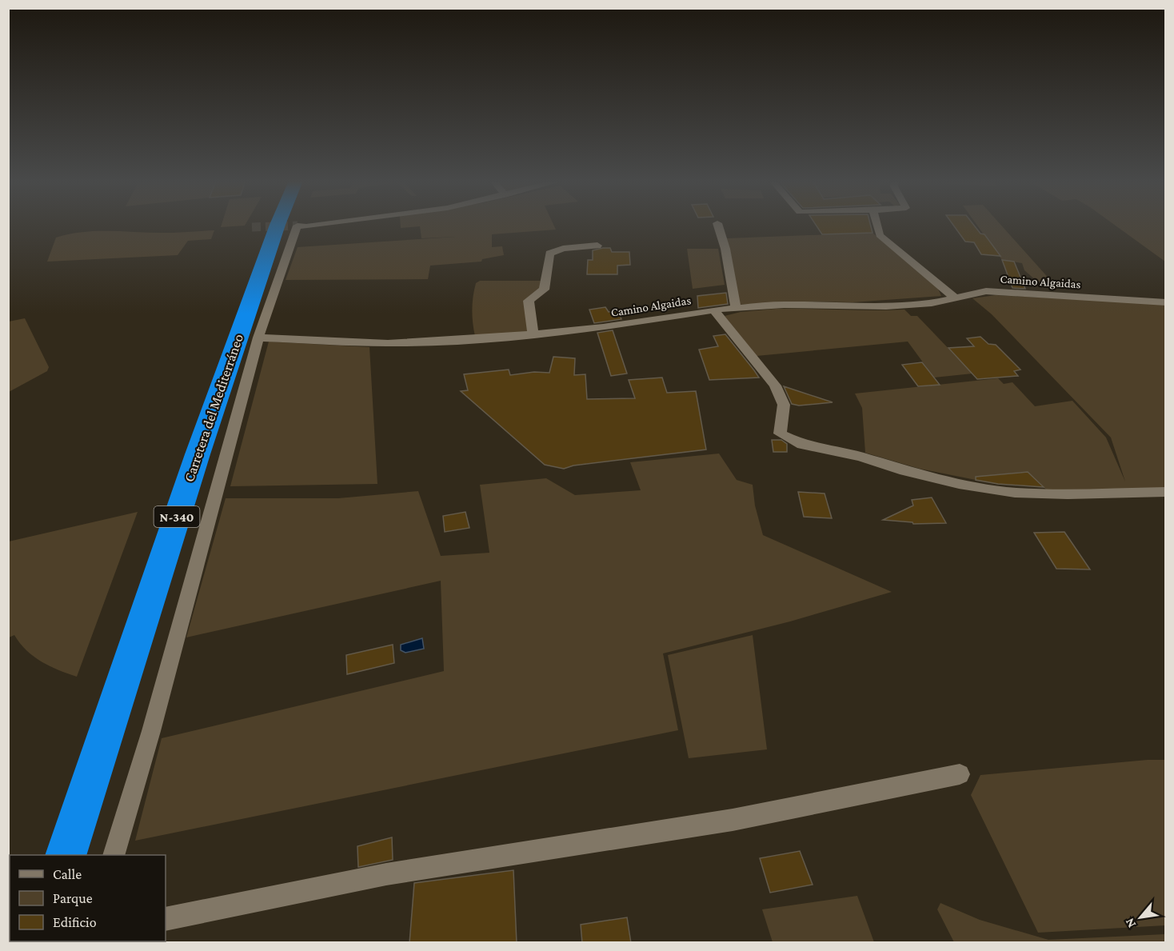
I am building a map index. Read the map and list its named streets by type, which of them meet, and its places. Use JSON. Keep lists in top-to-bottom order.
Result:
{
  "streets": {
    "highway": ["Carretera del Mediterráneo", "N-340"],
    "street": ["Camino Algaidas"]
  },
  "legend": ["Calle", "Parque", "Edificio"],
  "north": "bottom left"
}
